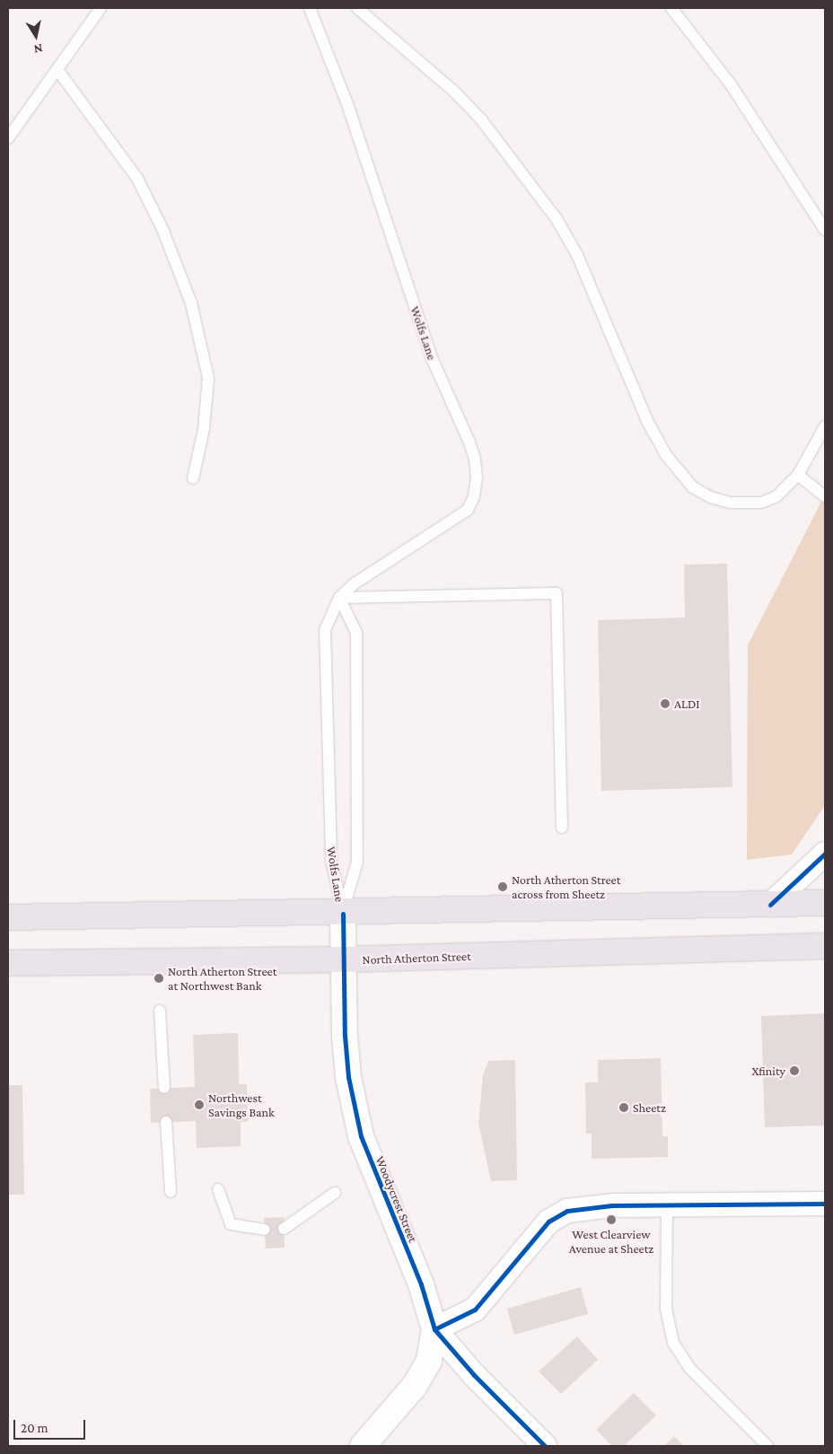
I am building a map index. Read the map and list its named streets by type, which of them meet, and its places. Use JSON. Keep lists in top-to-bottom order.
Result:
{
  "streets": {
    "main road": ["North Atherton Street"],
    "street": ["Woodycrest Street"],
    "lane": ["Wolfs Lane"]
  },
  "crossings": [
    ["Wolfs Lane", "Woodycrest Street"],
    ["North Atherton Street", "Woodycrest Street"]
  ],
  "places": [
    "ALDI",
    "North Atherton Street across from Sheetz",
    "North Atherton Street at Northwest Bank",
    "Xfinity",
    "Northwest Savings Bank",
    "Sheetz",
    "West Clearview Avenue at Sheetz"
  ],
  "scale_bar": "20 m",
  "north": "bottom"
}
